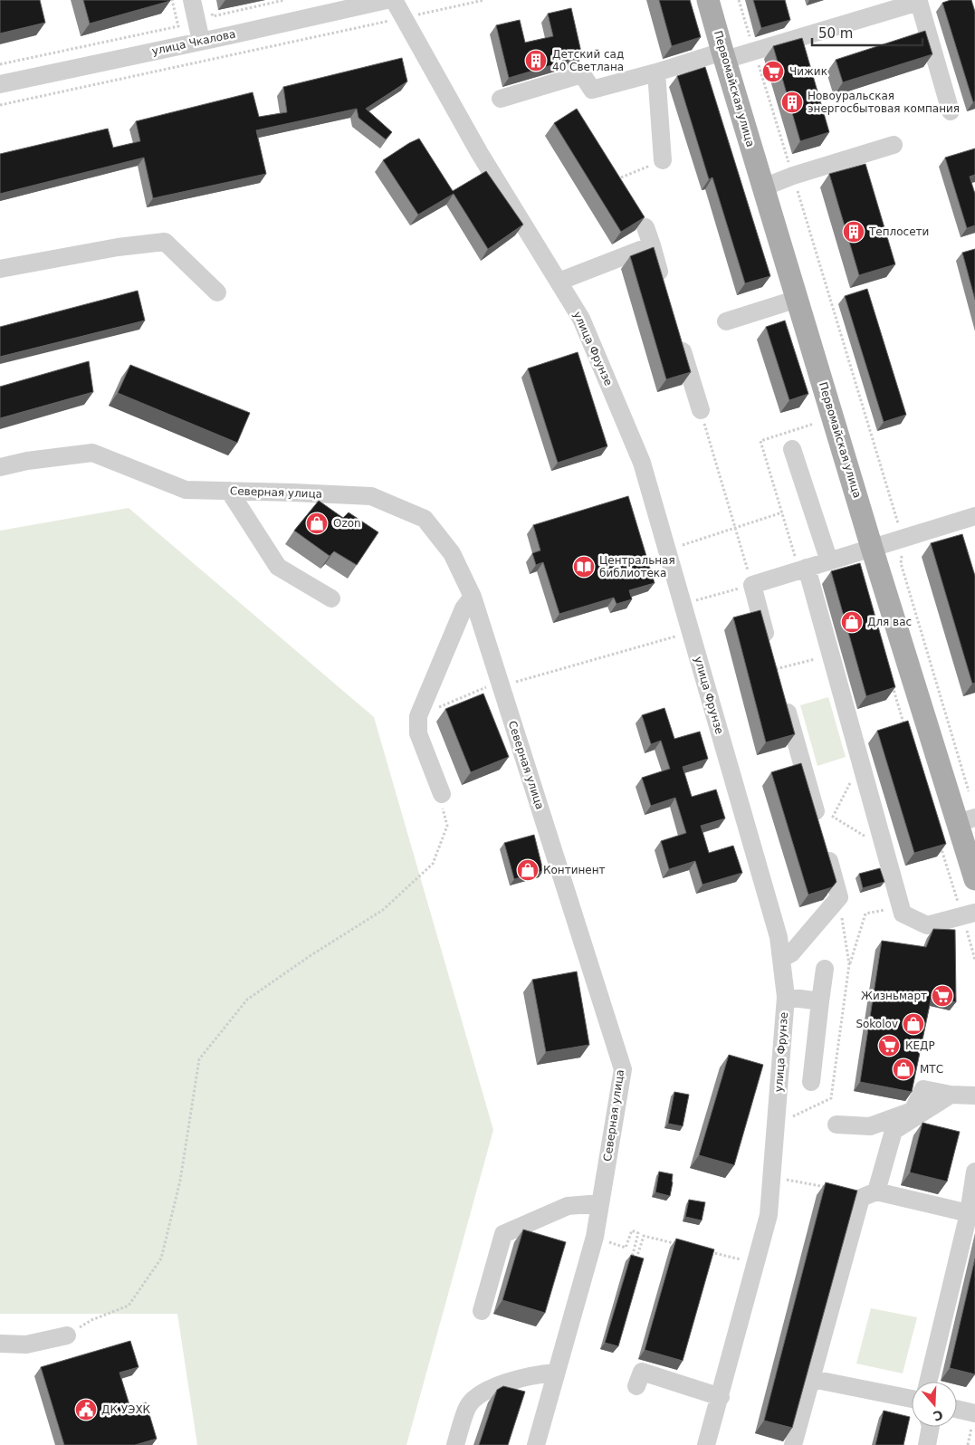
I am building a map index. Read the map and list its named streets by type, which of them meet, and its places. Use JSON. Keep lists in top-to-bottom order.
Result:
{
  "streets": {
    "main road": ["Первомайская улица"],
    "street": ["улица Чкалова", "улица Фрунзе", "Северная улица"]
  },
  "places": {
    "building": ["Детский сад 40 Светлана", "Новоуральская энергосбытовая компания", "Теплосети"],
    "supermarket": ["Чижик", "Жизньмарт", "КЕДР"],
    "shop": [
      "Ozon",
      "Для вас",
      "Континент",
      "Sokolov",
      "МТС"
    ],
    "library": ["Центральная библиотека"],
    "public building": ["ДК УЭХК"]
  },
  "scale_bar": "50 m",
  "north": "bottom"
}
